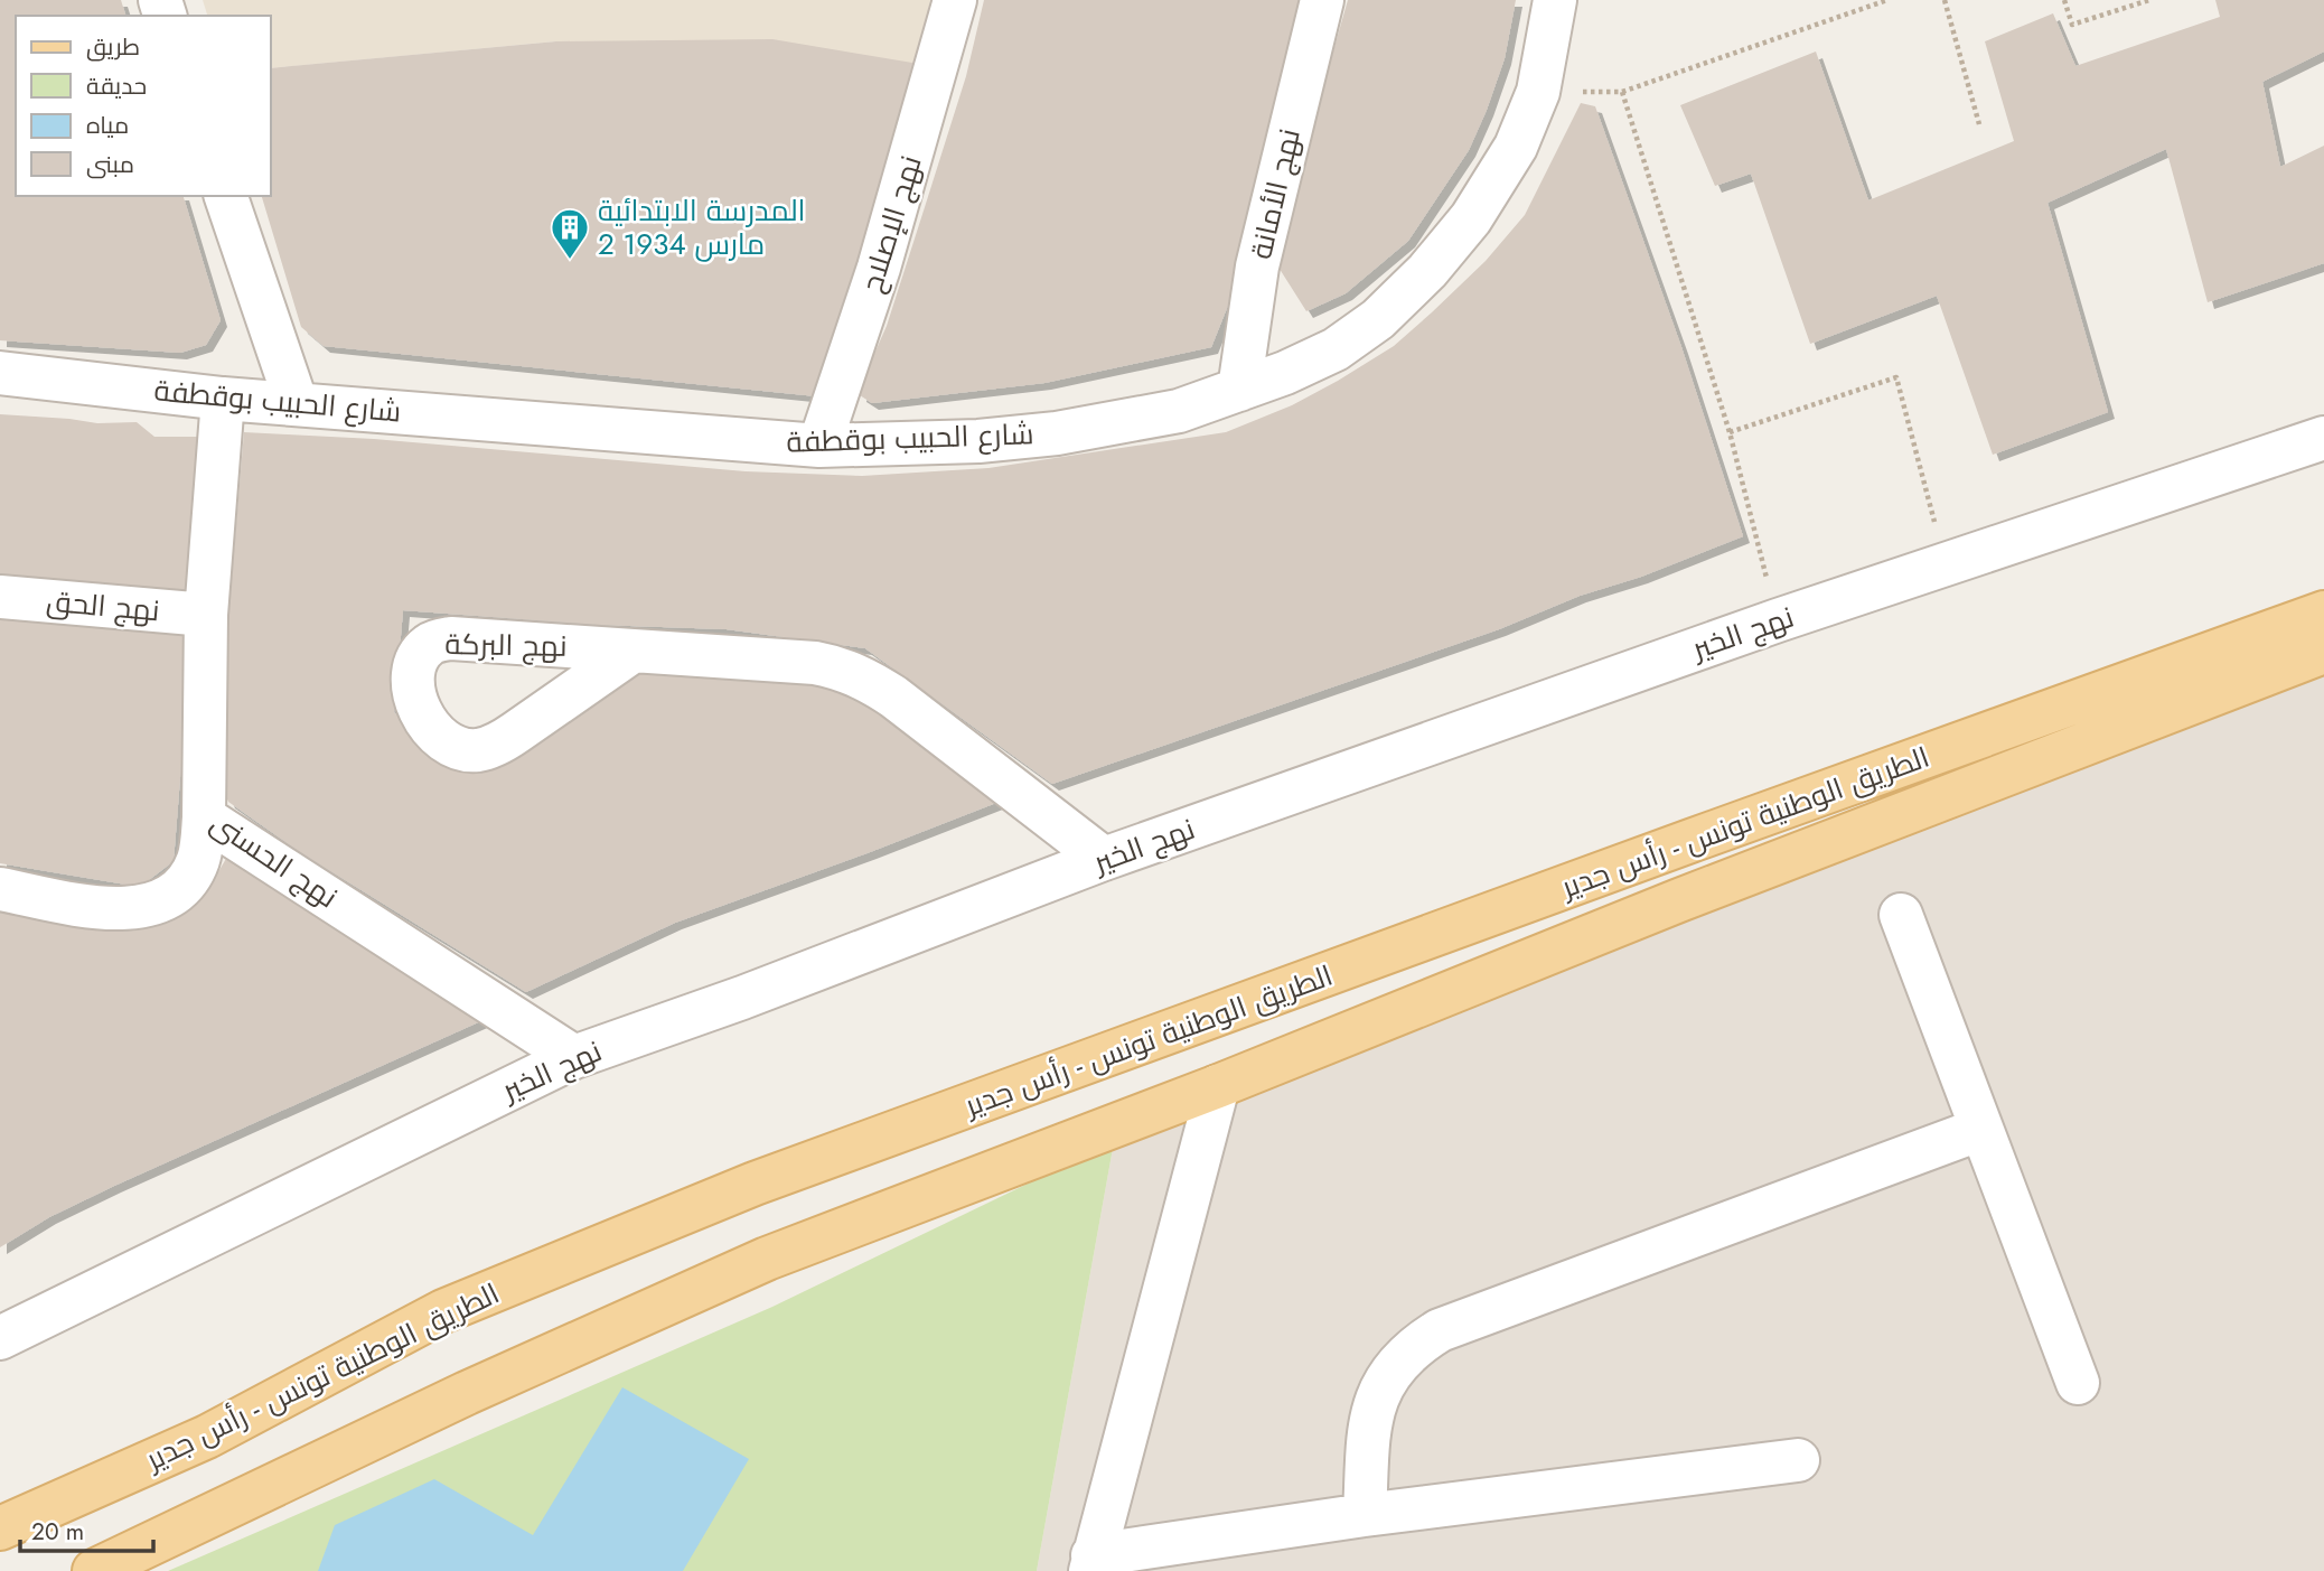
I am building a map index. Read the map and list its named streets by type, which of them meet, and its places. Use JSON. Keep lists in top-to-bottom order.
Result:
{
  "streets": {
    "main road": ["الطريق الوطنية تونس - رأس جدير"],
    "street": [
      "نهج الأمانة",
      "نهج الإصلاح",
      "شارع الحبيب بوقطفة",
      "نهج الحق",
      "نهج الخير",
      "نهج الحسنى"
    ]
  },
  "crossings": [
    ["نهج الأمانة", "شارع الحبيب بوقطفة"],
    ["نهج الإصلاح", "شارع الحبيب بوقطفة"],
    ["شارع الحبيب بوقطفة", "نهج الحسنى"],
    ["نهج الحق", "نهج الحسنى"],
    ["نهج الخير", "نهج الحسنى"]
  ],
  "places": {
    "building": ["المدرسة الابتدائية 2 مارس 1934"]
  },
  "legend": [
    "طريق",
    "حديقة",
    "مياه",
    "مبنى"
  ],
  "scale_bar": "20 m"
}
